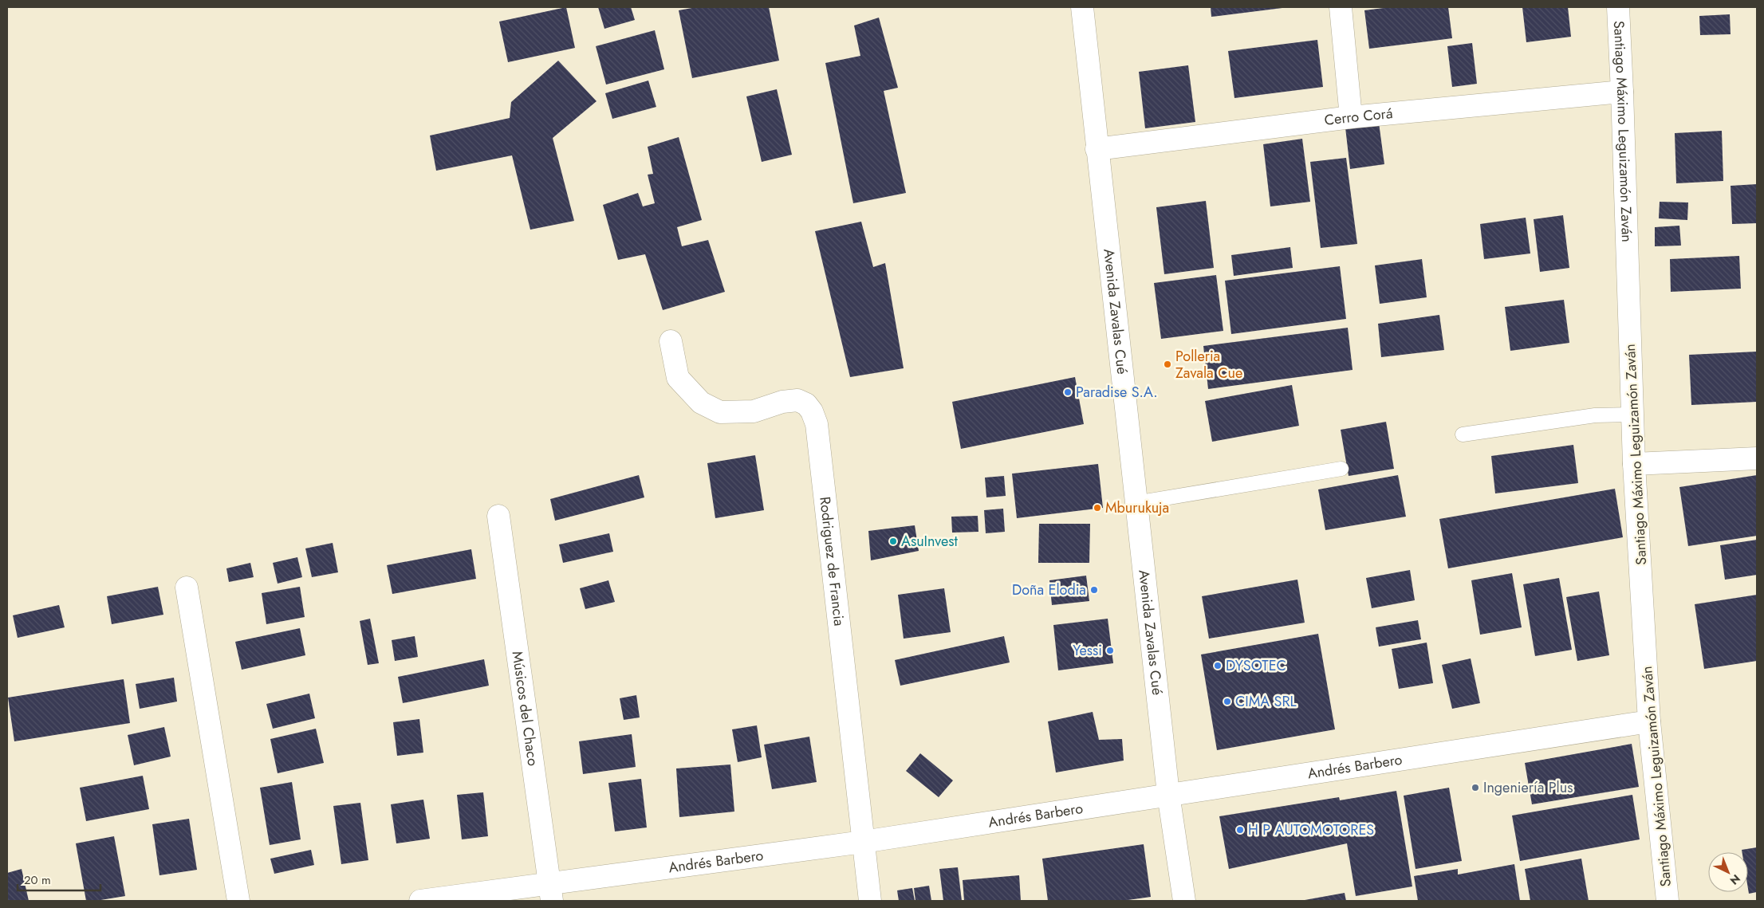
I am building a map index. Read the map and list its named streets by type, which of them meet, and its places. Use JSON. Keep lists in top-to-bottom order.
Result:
{
  "streets": {
    "street": [
      "Cerro Corá",
      "Santiago Máximo Leguizamón Zaván",
      "Avenida Zavalas Cué",
      "Rodriguez de Francia",
      "Músicos del Chaco",
      "Andrés Barbero"
    ]
  },
  "crossings": [
    ["Cerro Corá", "Santiago Máximo Leguizamón Zaván"],
    ["Cerro Corá", "Avenida Zavalas Cué"],
    ["Santiago Máximo Leguizamón Zaván", "Andrés Barbero"],
    ["Avenida Zavalas Cué", "Andrés Barbero"],
    ["Rodriguez de Francia", "Andrés Barbero"],
    ["Músicos del Chaco", "Andrés Barbero"]
  ],
  "places": [
    "Polleria Zavala Cue",
    "Paradise S.A.",
    "Mburukuja",
    "AsuInvest",
    "Doña Elodia",
    "Yessi",
    "DYSOTEC",
    "CIMA SRL",
    "Ingeniería Plus",
    "H P AUTOMOTORES"
  ],
  "scale_bar": "20 m",
  "north": "bottom right"
}
